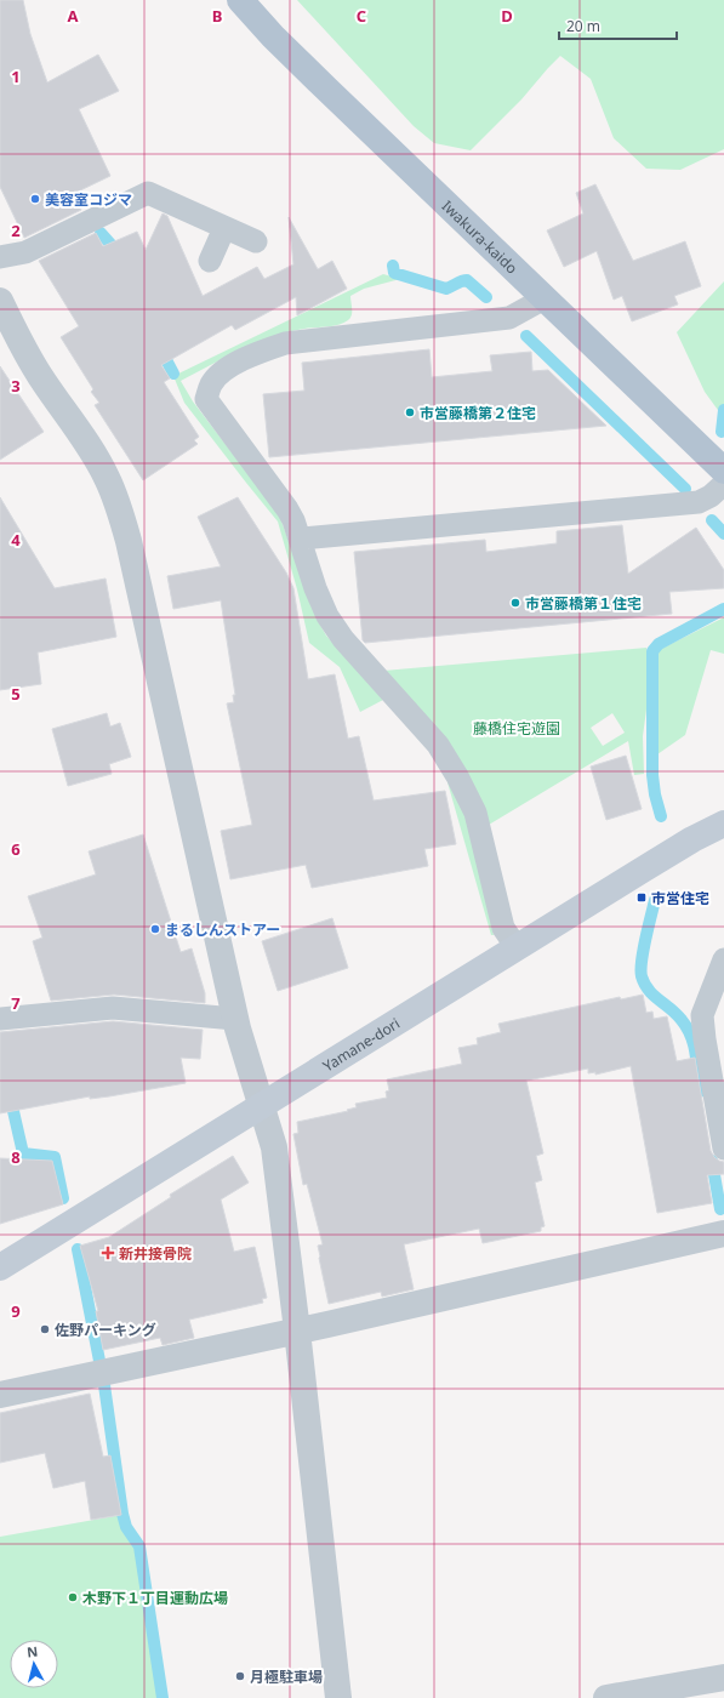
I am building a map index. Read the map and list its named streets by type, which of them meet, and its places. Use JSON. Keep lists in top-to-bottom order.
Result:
{
  "streets": {
    "main road": ["Iwakura-kaido"],
    "street": ["Yamane-dori"]
  },
  "parks": ["藤橋住宅遊園"],
  "places": {
    "other": [
      "美容室コジマ",
      "市営藤橋第２住宅",
      "市営藤橋第１住宅",
      "まるしんストアー",
      "佐野パーキング",
      "木野下１丁目運動広場",
      "月極駐車場"
    ],
    "transit": ["市営住宅"],
    "health": ["新井接骨院"]
  },
  "scale_bar": "20 m",
  "north": "top",
  "grid": {
    "columns": [
      "A",
      "B",
      "C",
      "D"
    ],
    "rows": [
      "1",
      "2",
      "3",
      "4",
      "5",
      "6",
      "7",
      "8",
      "9"
    ]
  }
}
